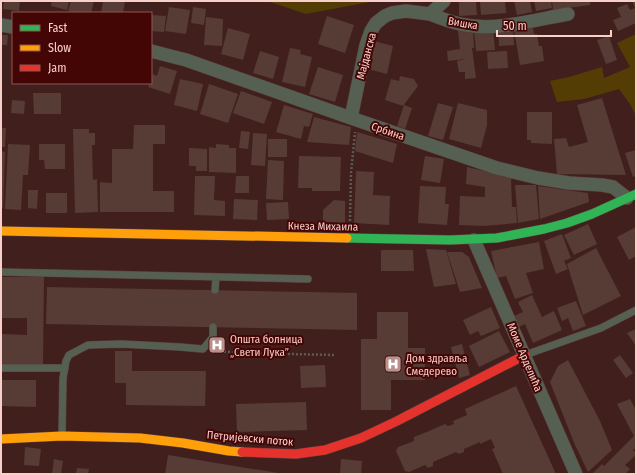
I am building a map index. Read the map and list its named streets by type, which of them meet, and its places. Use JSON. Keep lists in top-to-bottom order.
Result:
{
  "streets": {
    "main road": ["Кнеза Михаила", "Петријевски поток"],
    "street": [
      "Вишка",
      "Мајданска",
      "Србина",
      "Моме Арделића"
    ]
  },
  "crossings": [
    ["Вишка", "Мајданска"],
    ["Мајданска", "Србина"],
    ["Србина", "Кнеза Михаила"],
    ["Кнеза Михаила", "Моме Арделића"],
    ["Моме Арделића", "Петријевски поток"]
  ],
  "places": {
    "hospital": ["Општа болница „Свети Лука”", "Дом здравља Смедерево"]
  },
  "legend": ["Fast", "Slow", "Jam"],
  "scale_bar": "50 m"
}
